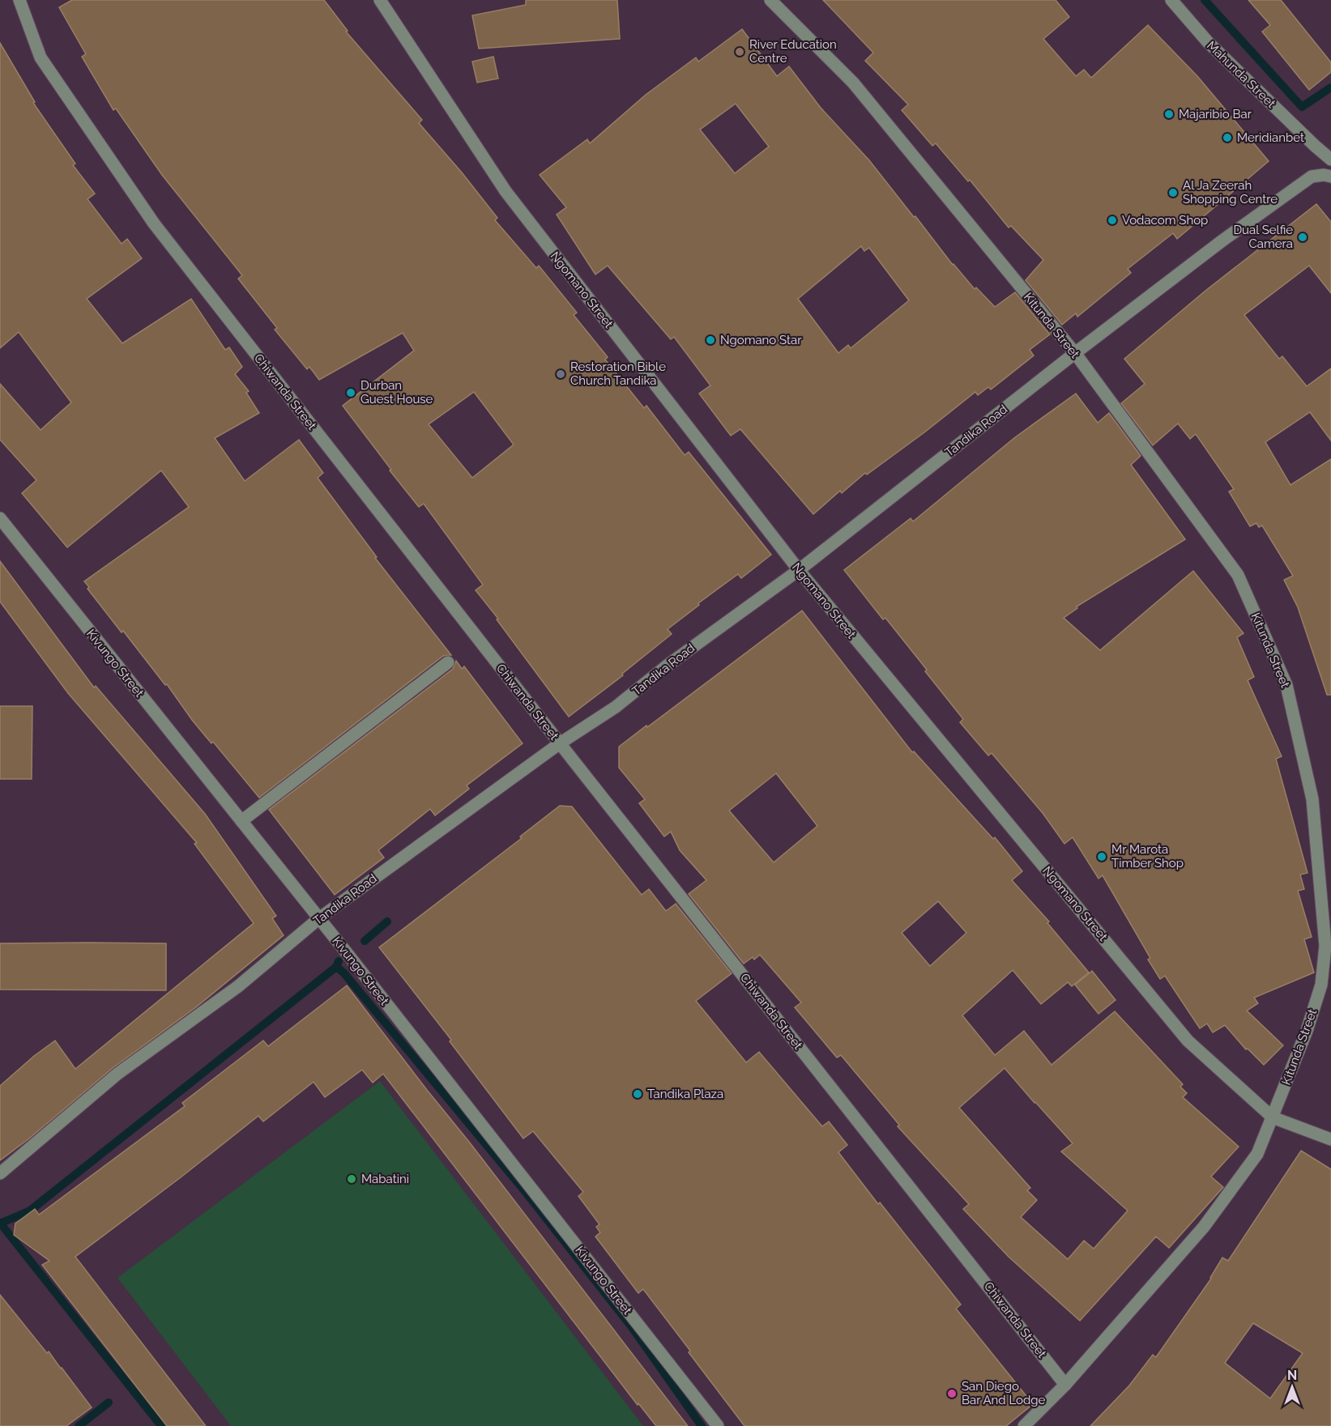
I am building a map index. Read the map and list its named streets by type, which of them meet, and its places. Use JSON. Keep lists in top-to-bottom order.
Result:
{
  "streets": {
    "street": [
      "Mahunda Street",
      "Ngomano Street",
      "Kitunda Street",
      "Chiwanda Street",
      "Tandika Road",
      "Kivungo Street"
    ]
  },
  "crossings": [
    ["Ngomano Street", "Kitunda Street"],
    ["Ngomano Street", "Tandika Road"],
    ["Kitunda Street", "Chiwanda Street"],
    ["Kitunda Street", "Tandika Road"],
    ["Chiwanda Street", "Tandika Road"],
    ["Tandika Road", "Kivungo Street"]
  ],
  "places": [
    "River Education Centre",
    "Majaribio Bar",
    "Meridianbet",
    "Al Ja Zeerah Shopping Centre",
    "Vodacom Shop",
    "Dual Selfie Camera",
    "Ngomano Star",
    "Restoration Bible Church Tandika",
    "Durban Guest House",
    "Mr Marota Timber Shop",
    "Tandika Plaza",
    "Mabatini",
    "San Diego Bar And Lodge"
  ],
  "north": "top"
}
